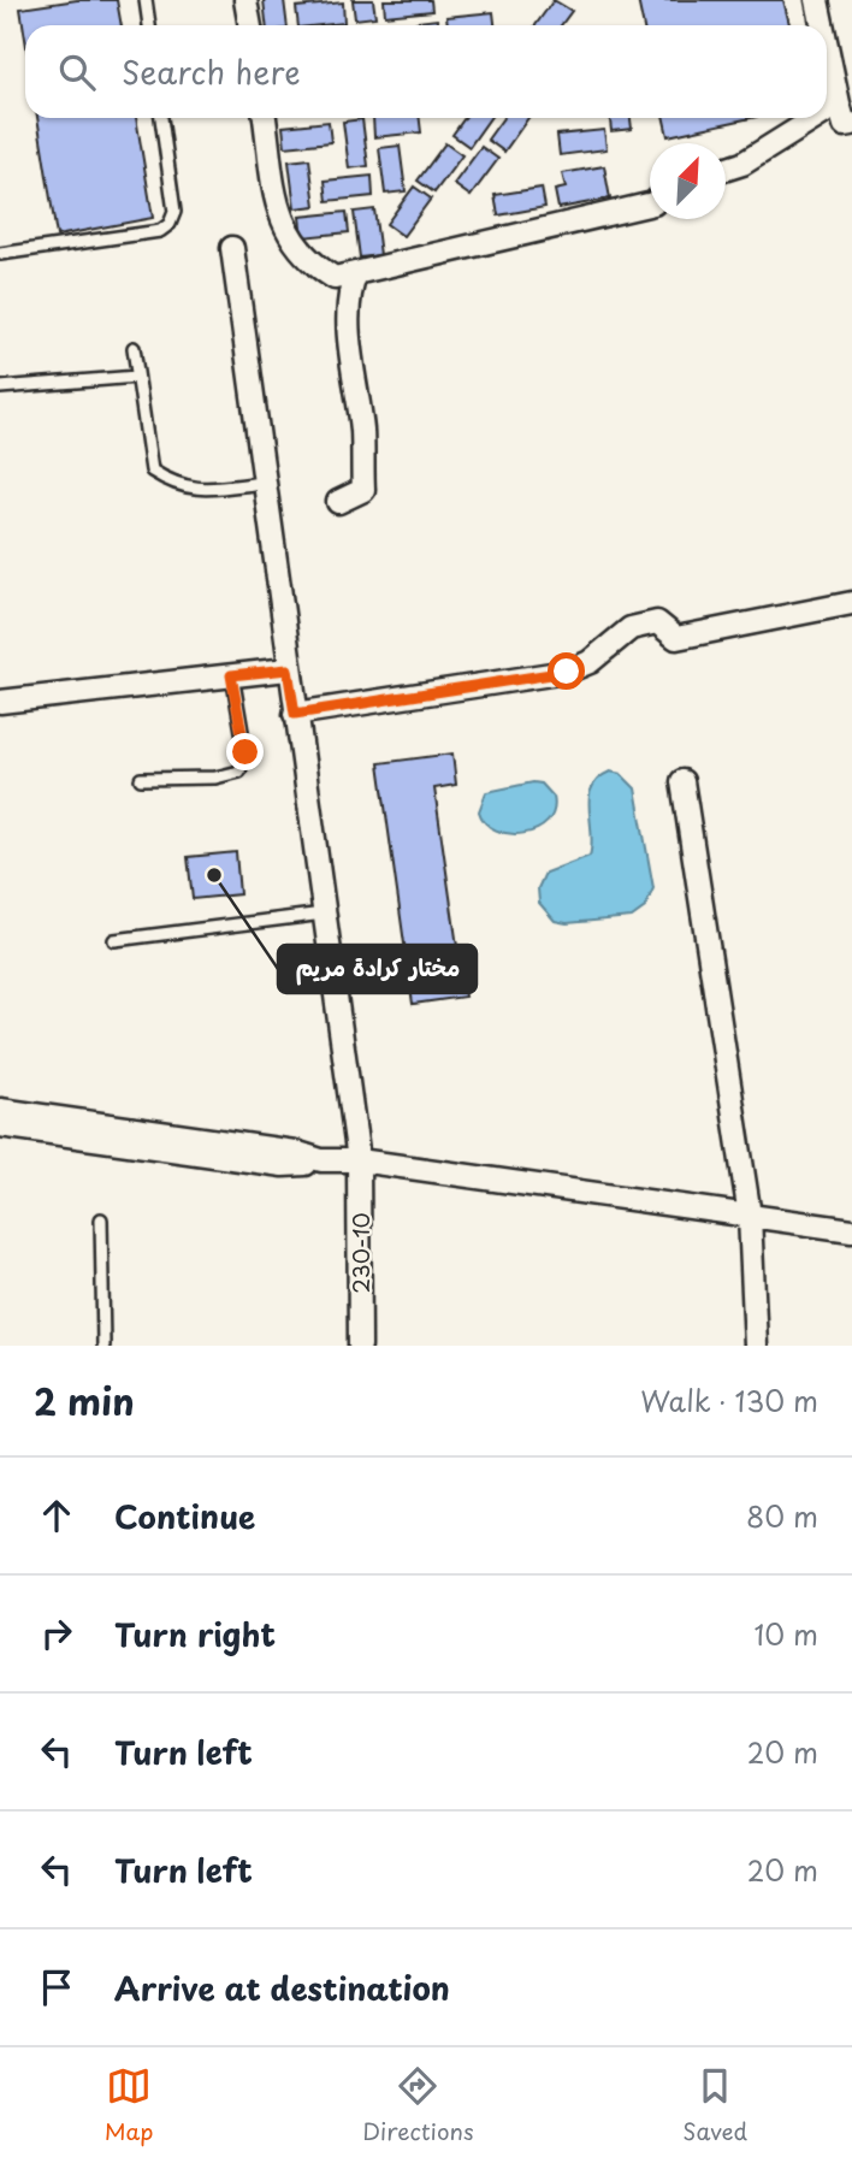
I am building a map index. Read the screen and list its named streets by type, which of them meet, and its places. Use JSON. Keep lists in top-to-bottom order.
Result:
{
  "streets": {
    "street": ["230-10"]
  },
  "places": ["مختار كرادة مريم"],
  "north": "top right",
  "page": {
    "search": "Search here",
    "heading": ["2 min", "Walk · 130 m"],
    "list": [
      ["Continue", "80 m"],
      ["Turn right", "10 m"],
      ["Turn left", "20 m"],
      ["Turn left", "20 m"],
      "Arrive at destination"
    ],
    "nav": ["Map", "Directions", "Saved"]
  }
}
